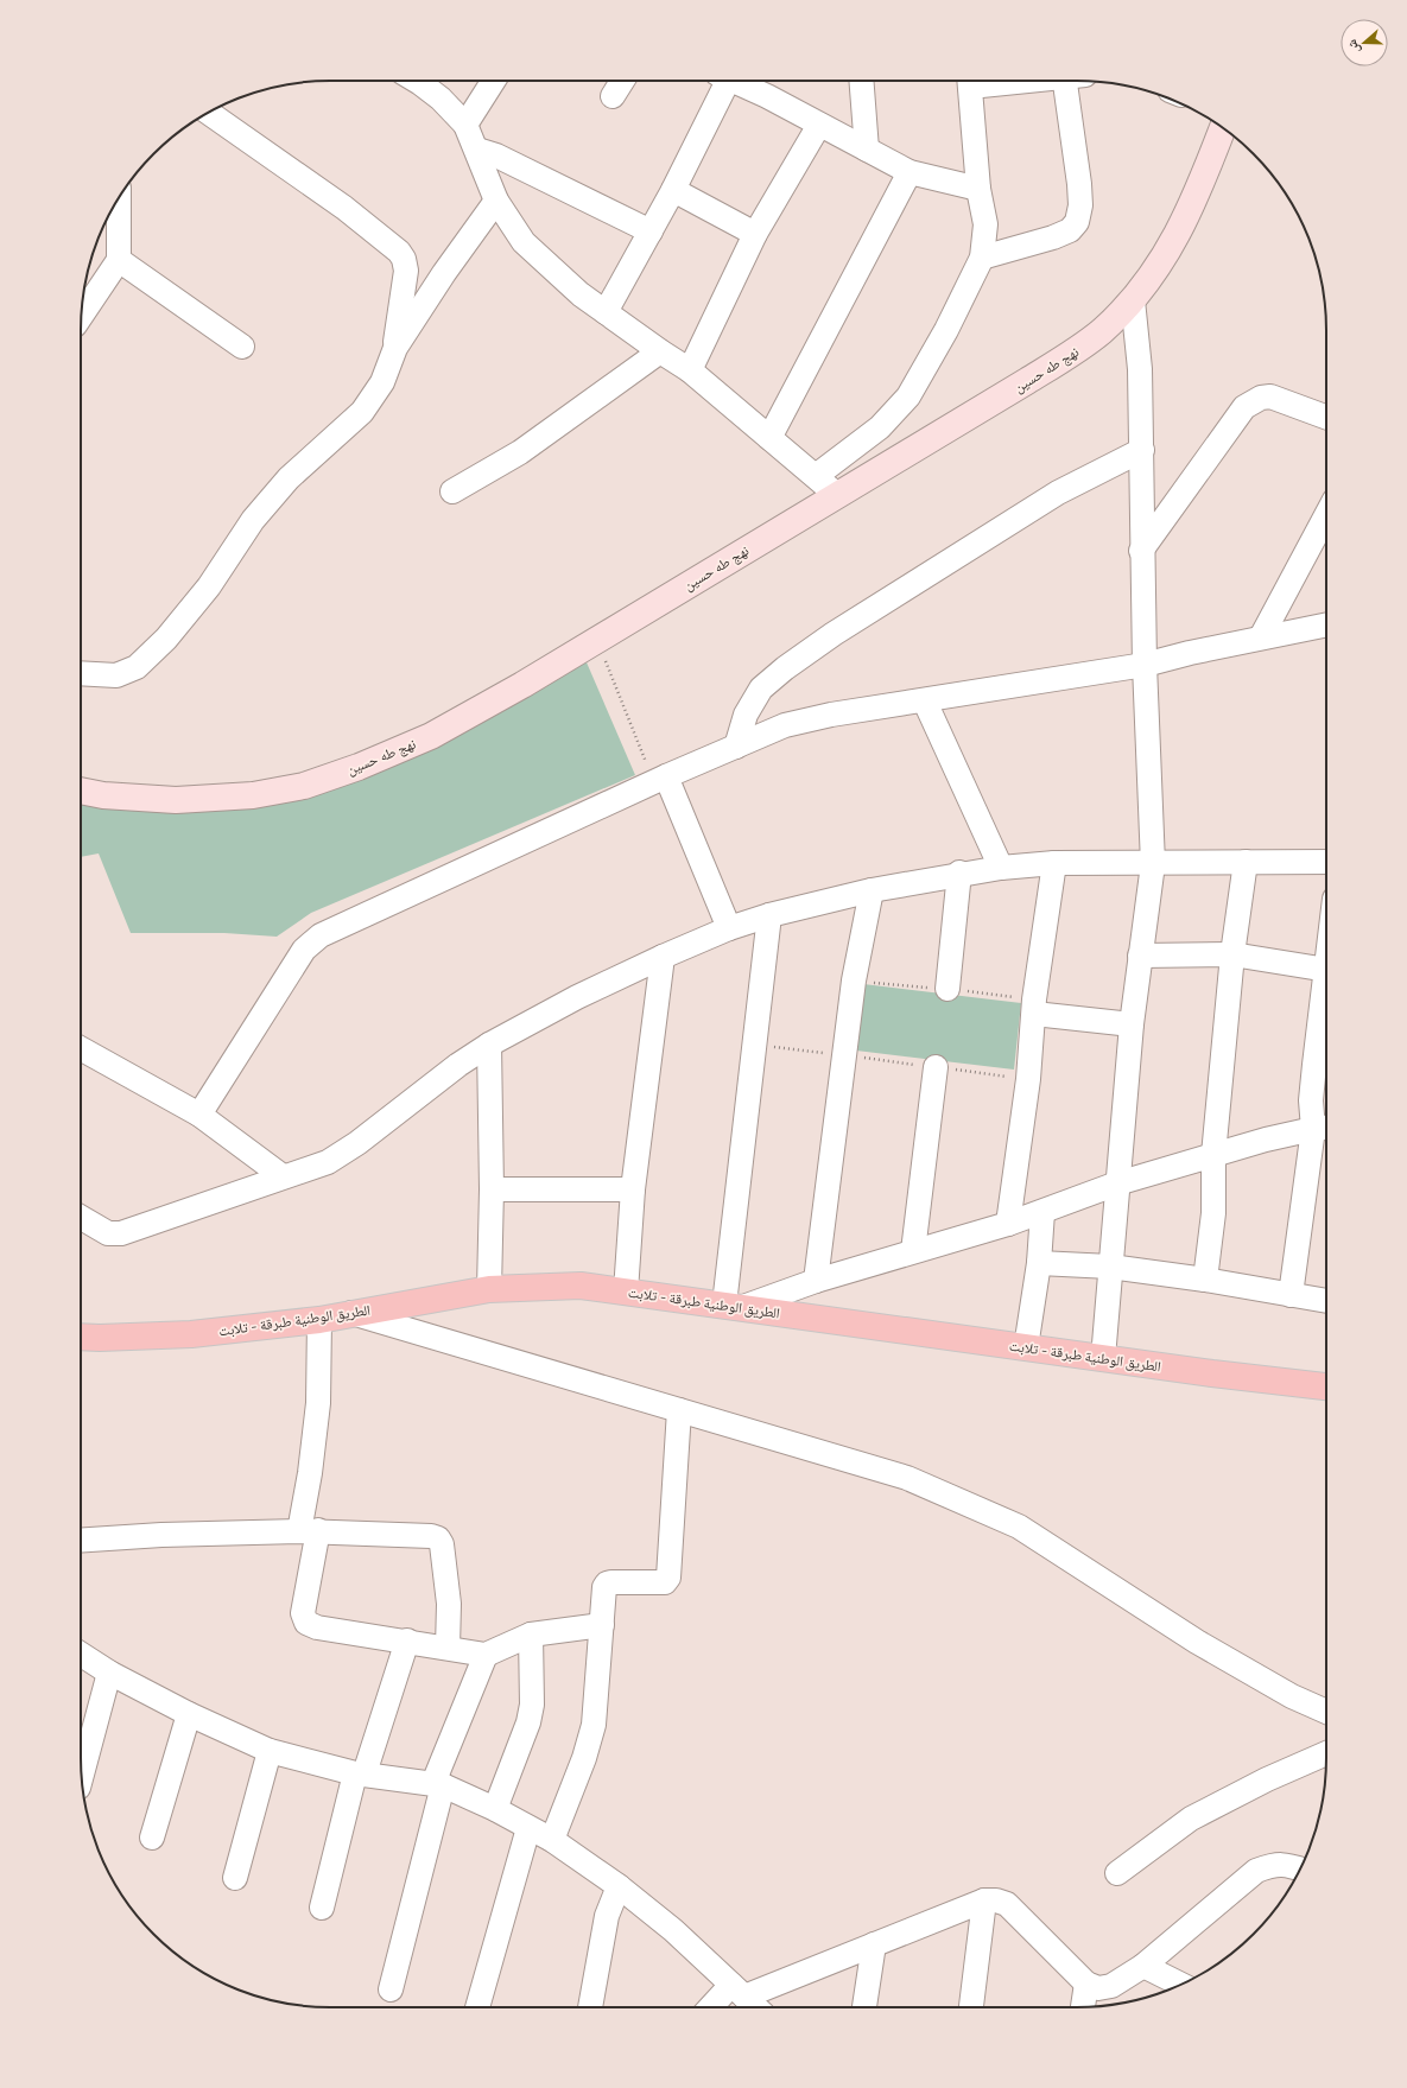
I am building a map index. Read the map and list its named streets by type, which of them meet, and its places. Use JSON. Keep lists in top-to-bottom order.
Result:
{
  "streets": {
    "main road": ["نهج طه حسين", "الطريق الوطنية طبرقة - تلابت"]
  },
  "north": "left"
}
